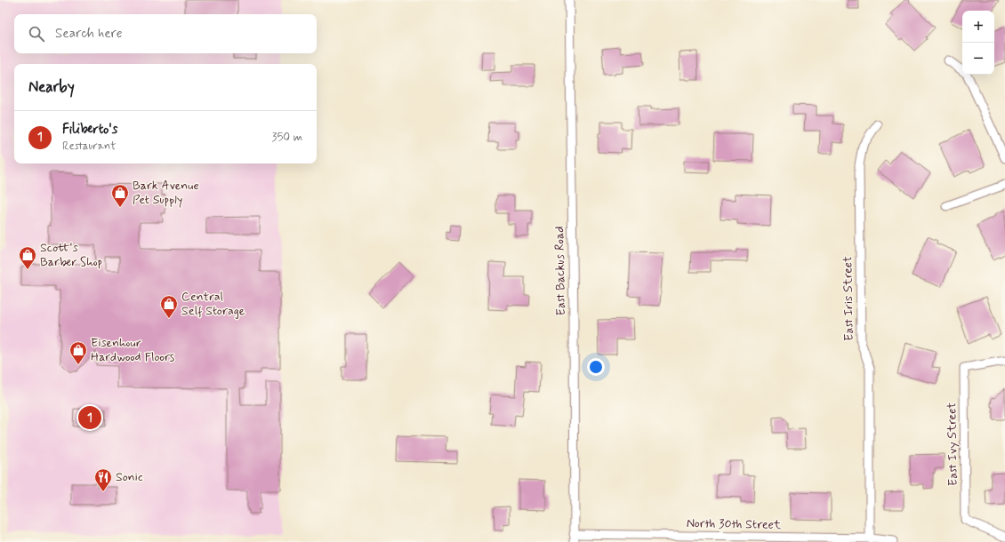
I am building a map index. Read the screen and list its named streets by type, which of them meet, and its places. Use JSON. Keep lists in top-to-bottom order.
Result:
{
  "streets": {
    "street": [
      "East Backus Road",
      "East Iris Street",
      "East Ivy Street",
      "North 30th Street"
    ]
  },
  "crossings": [
    ["East Backus Road", "North 30th Street"],
    ["East Iris Street", "North 30th Street"]
  ],
  "places": {
    "shop": [
      "Bark Avenue Pet Supply",
      "Scott's Barber Shop",
      "Central Self Storage",
      "Eisenhour Hardwood Floors"
    ],
    "restaurant": ["Sonic"]
  },
  "page": {
    "map_buttons": ["+", "−"],
    "search": "Search here",
    "heading": "Nearby",
    "list": [
      {
        "mark": "1",
        "name": "Filiberto's",
        "note": "Restaurant",
        "value": "350 m"
      }
    ],
    "pins": "1"
  }
}
